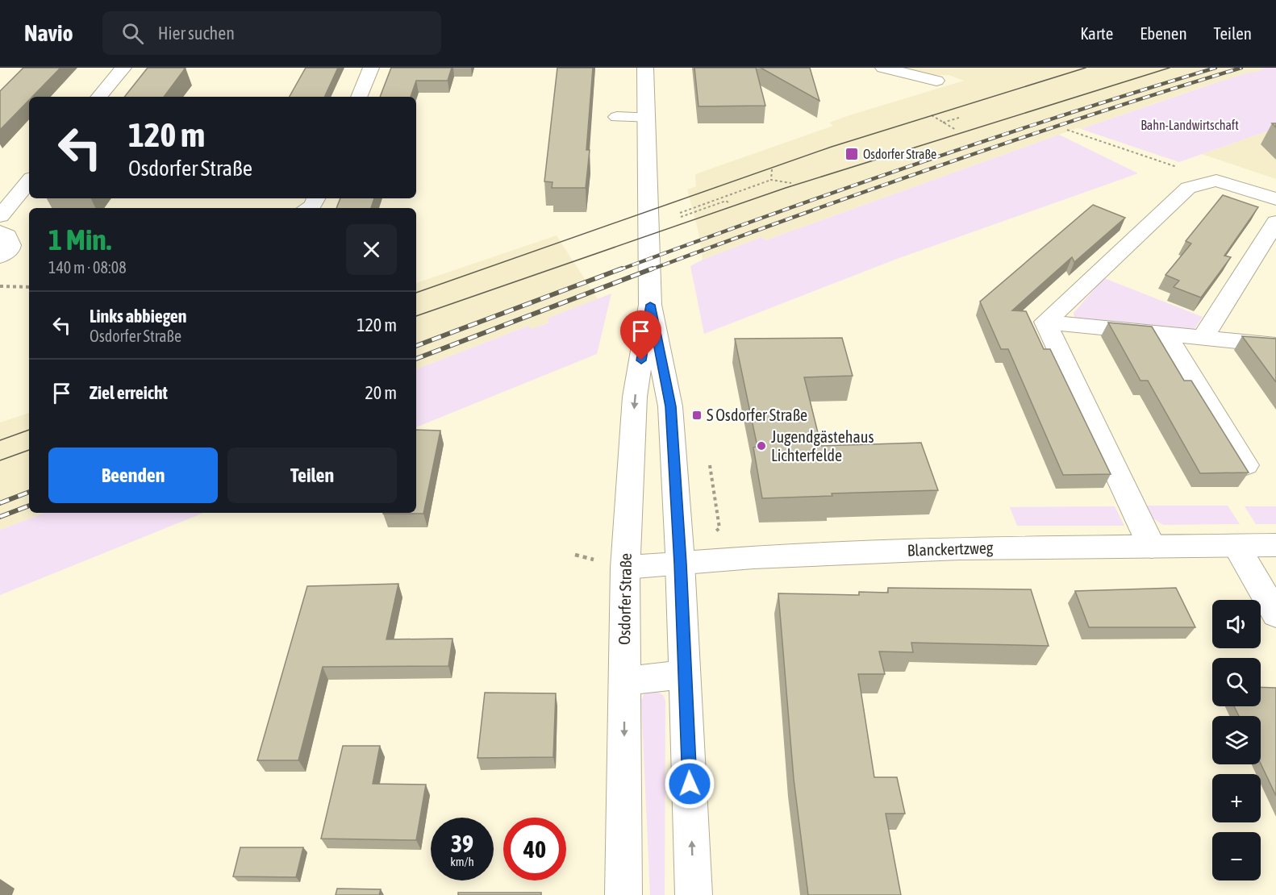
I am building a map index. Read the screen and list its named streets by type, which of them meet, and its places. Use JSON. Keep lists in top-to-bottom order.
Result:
{
  "streets": {
    "main road": ["Blanckertzweg", "Osdorfer Straße"]
  },
  "crossings": [
    ["Blanckertzweg", "Osdorfer Straße"]
  ],
  "parks": ["Bahn-Landwirtschaft"],
  "places": {
    "transit": ["Osdorfer Straße", "S Osdorfer Straße"],
    "other": ["Jugendgästehaus Lichterfelde"]
  },
  "page": {
    "header": "Navio",
    "search": "Hier suchen",
    "nav": ["Karte", "Ebenen", "Teilen"],
    "turn": ["120 m", "Osdorfer Straße"],
    "heading": ["1 Min.", "140 m · 08:08"],
    "list": [
      {
        "name": "Links abbiegen",
        "note": "Osdorfer Straße",
        "value": "120 m"
      },
      {
        "name": "Ziel erreicht",
        "value": "20 m"
      }
    ],
    "buttons": ["Beenden", "Teilen"],
    "map_buttons": ["+", "−"],
    "speed": "39 km/h",
    "limit": "40"
  }
}
